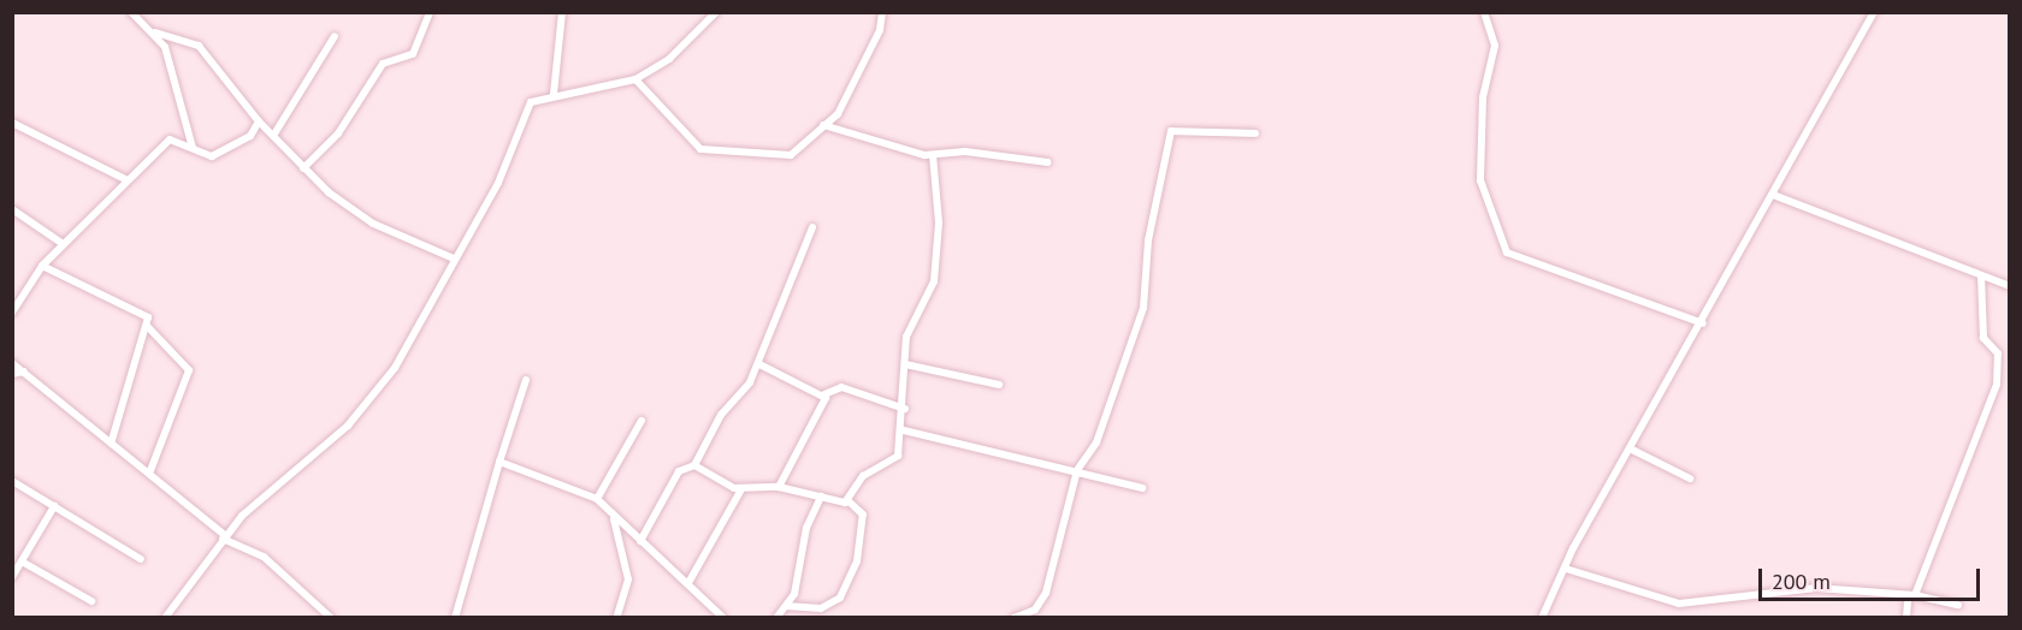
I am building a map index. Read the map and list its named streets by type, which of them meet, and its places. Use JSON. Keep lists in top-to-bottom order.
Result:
{
  "scale_bar": "200 m"
}
